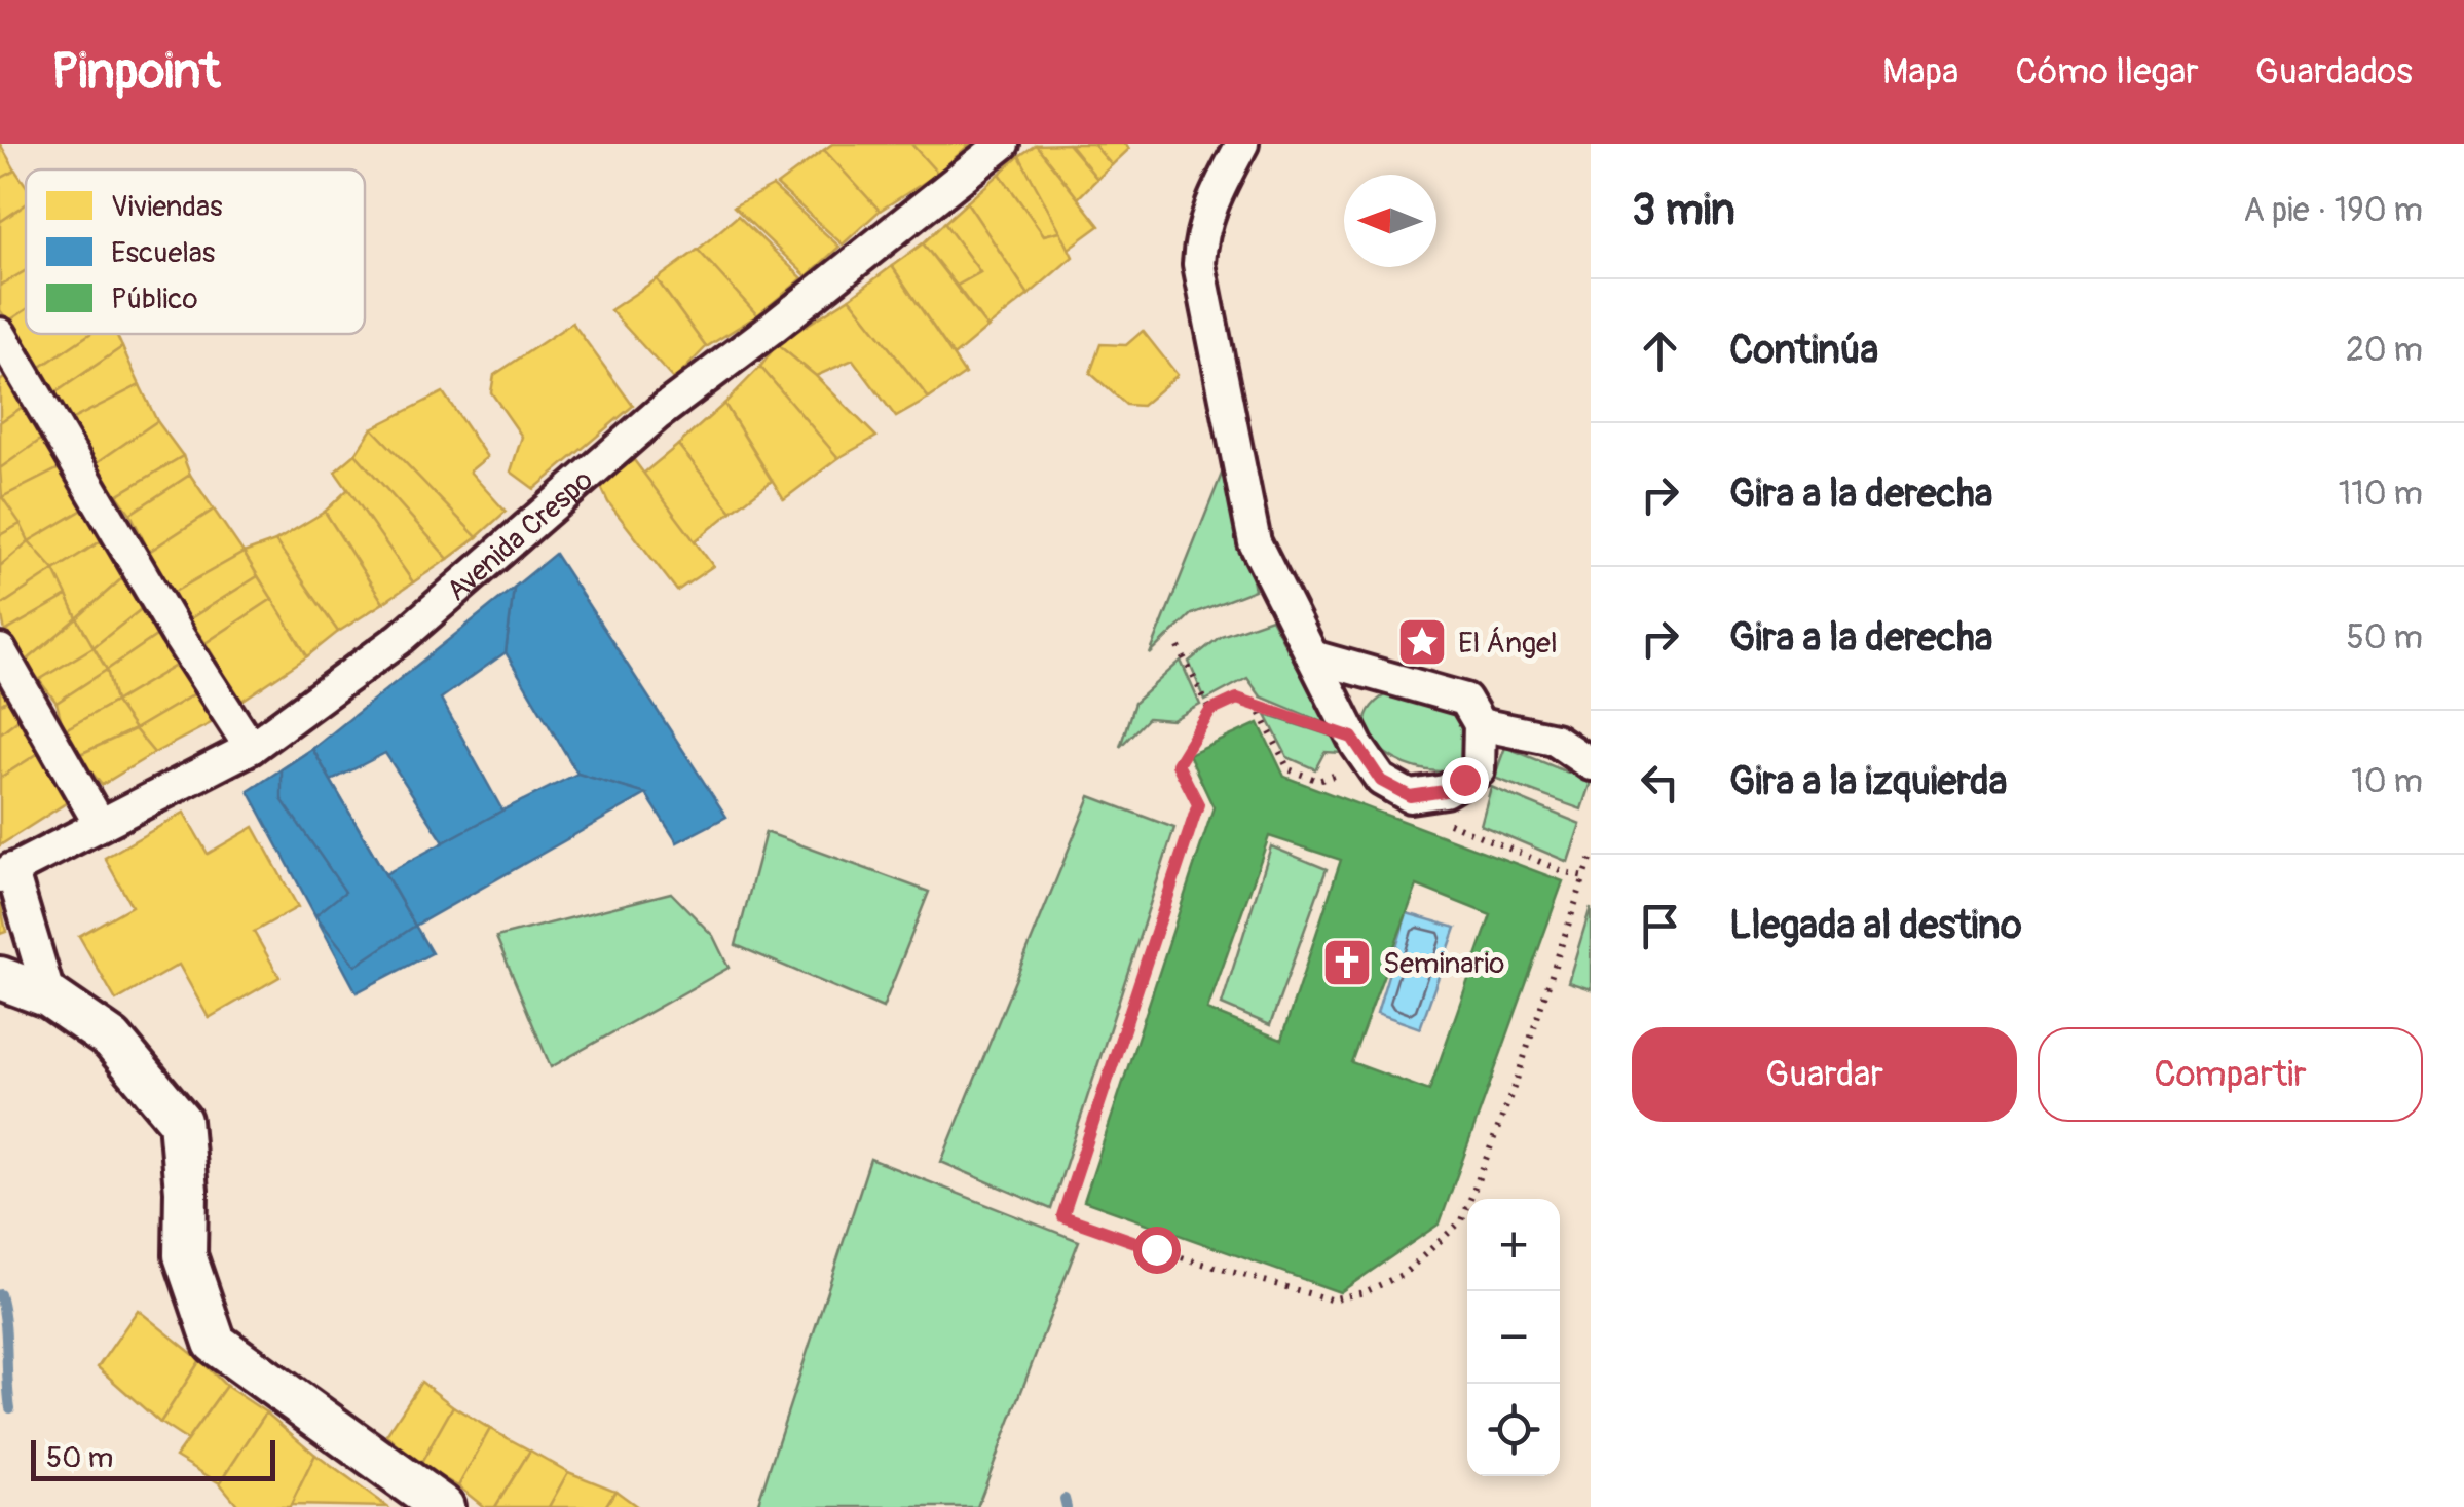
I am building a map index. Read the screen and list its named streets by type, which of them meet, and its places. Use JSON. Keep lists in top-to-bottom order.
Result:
{
  "streets": {
    "street": ["Avenida Crespo"]
  },
  "places": {
    "place": ["El Ángel"],
    "church": ["Seminario"]
  },
  "legend": ["Viviendas", "Escuelas", "Público"],
  "scale_bar": "50 m",
  "north": "left",
  "page": {
    "header": "Pinpoint",
    "nav": ["Mapa", "Cómo llegar", "Guardados"],
    "heading": ["3 min", "A pie · 190 m"],
    "list": [
      ["Continúa", "20 m"],
      ["Gira a la derecha", "110 m"],
      ["Gira a la derecha", "50 m"],
      ["Gira a la izquierda", "10 m"],
      "Llegada al destino"
    ],
    "buttons": ["Guardar", "Compartir"],
    "map_buttons": ["+", "−"],
    "scale": "50 m"
  }
}
